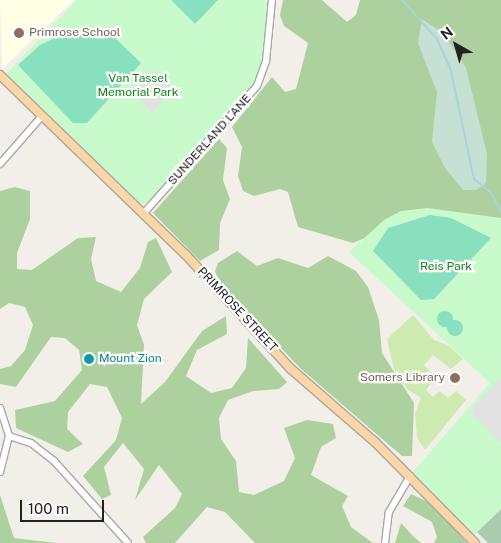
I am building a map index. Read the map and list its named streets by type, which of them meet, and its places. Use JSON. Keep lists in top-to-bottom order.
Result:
{
  "streets": {
    "main road": ["PRIMROSE STREET"],
    "street": ["SUNDERLAND LANE"]
  },
  "crossings": [
    ["SUNDERLAND LANE", "PRIMROSE STREET"]
  ],
  "parks": ["Van Tassel Memorial Park", "Reis Park"],
  "places": ["Primrose School", "Mount Zion", "Somers Library"],
  "scale_bar": "100 m",
  "north": "top left"
}
